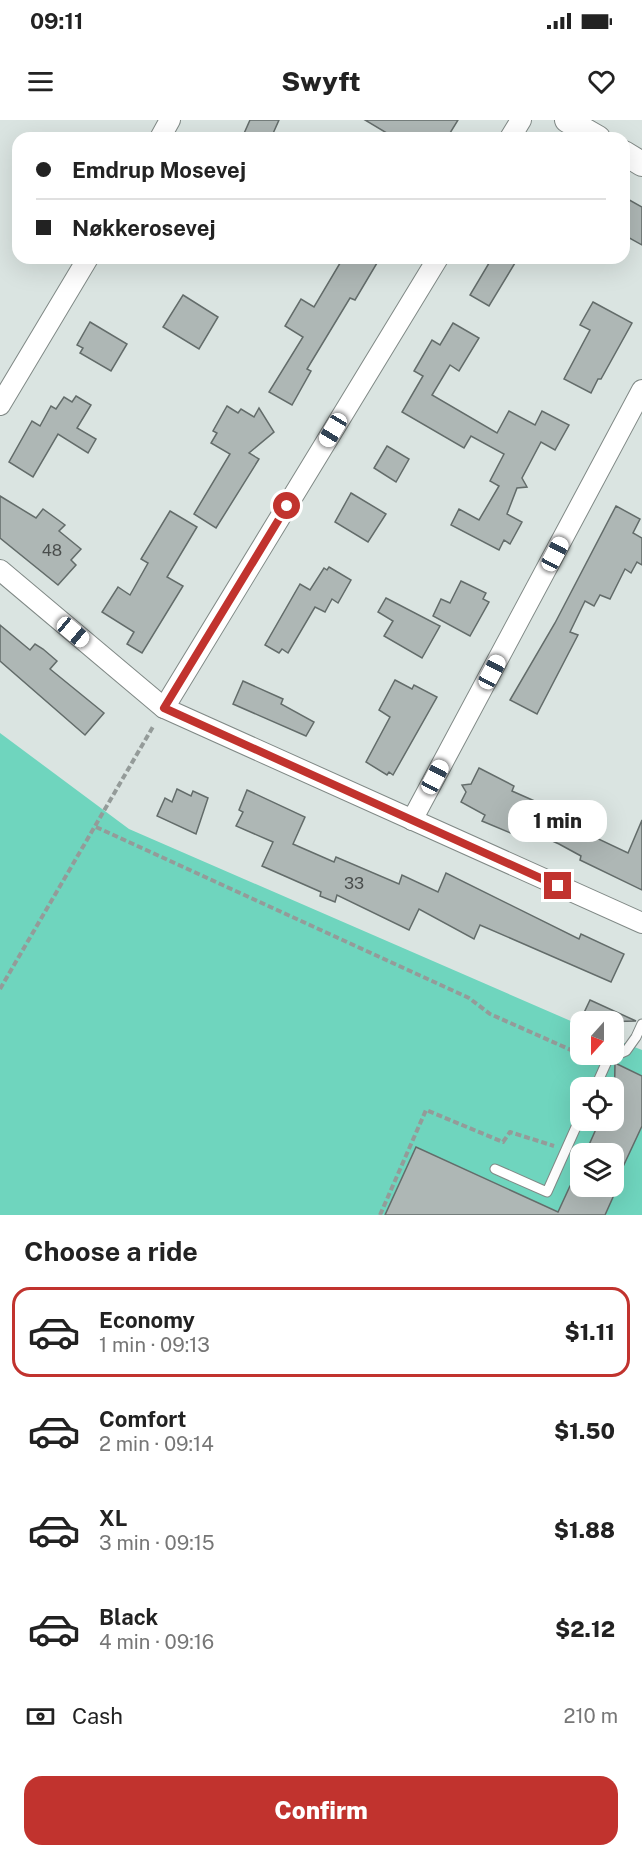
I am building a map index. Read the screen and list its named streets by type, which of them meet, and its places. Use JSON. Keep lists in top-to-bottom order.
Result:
{
  "house_numbers": ["48", "33"],
  "north": "bottom",
  "page": {
    "status": "09:11",
    "header": "Swyft",
    "banner": ["Emdrup Mosevej", "Nøkkerosevej"],
    "bubble": "1 min",
    "heading": "Choose a ride",
    "list": [
      {
        "name": "Economy",
        "note": "1 min · 09:13",
        "value": "$1.11"
      },
      {
        "name": "Comfort",
        "note": "2 min · 09:14",
        "value": "$1.50"
      },
      {
        "name": "XL",
        "note": "3 min · 09:15",
        "value": "$1.88"
      },
      {
        "name": "Black",
        "note": "4 min · 09:16",
        "value": "$2.12"
      }
    ],
    "pay": ["Cash", "210 m"],
    "buttons": "Confirm"
  }
}
